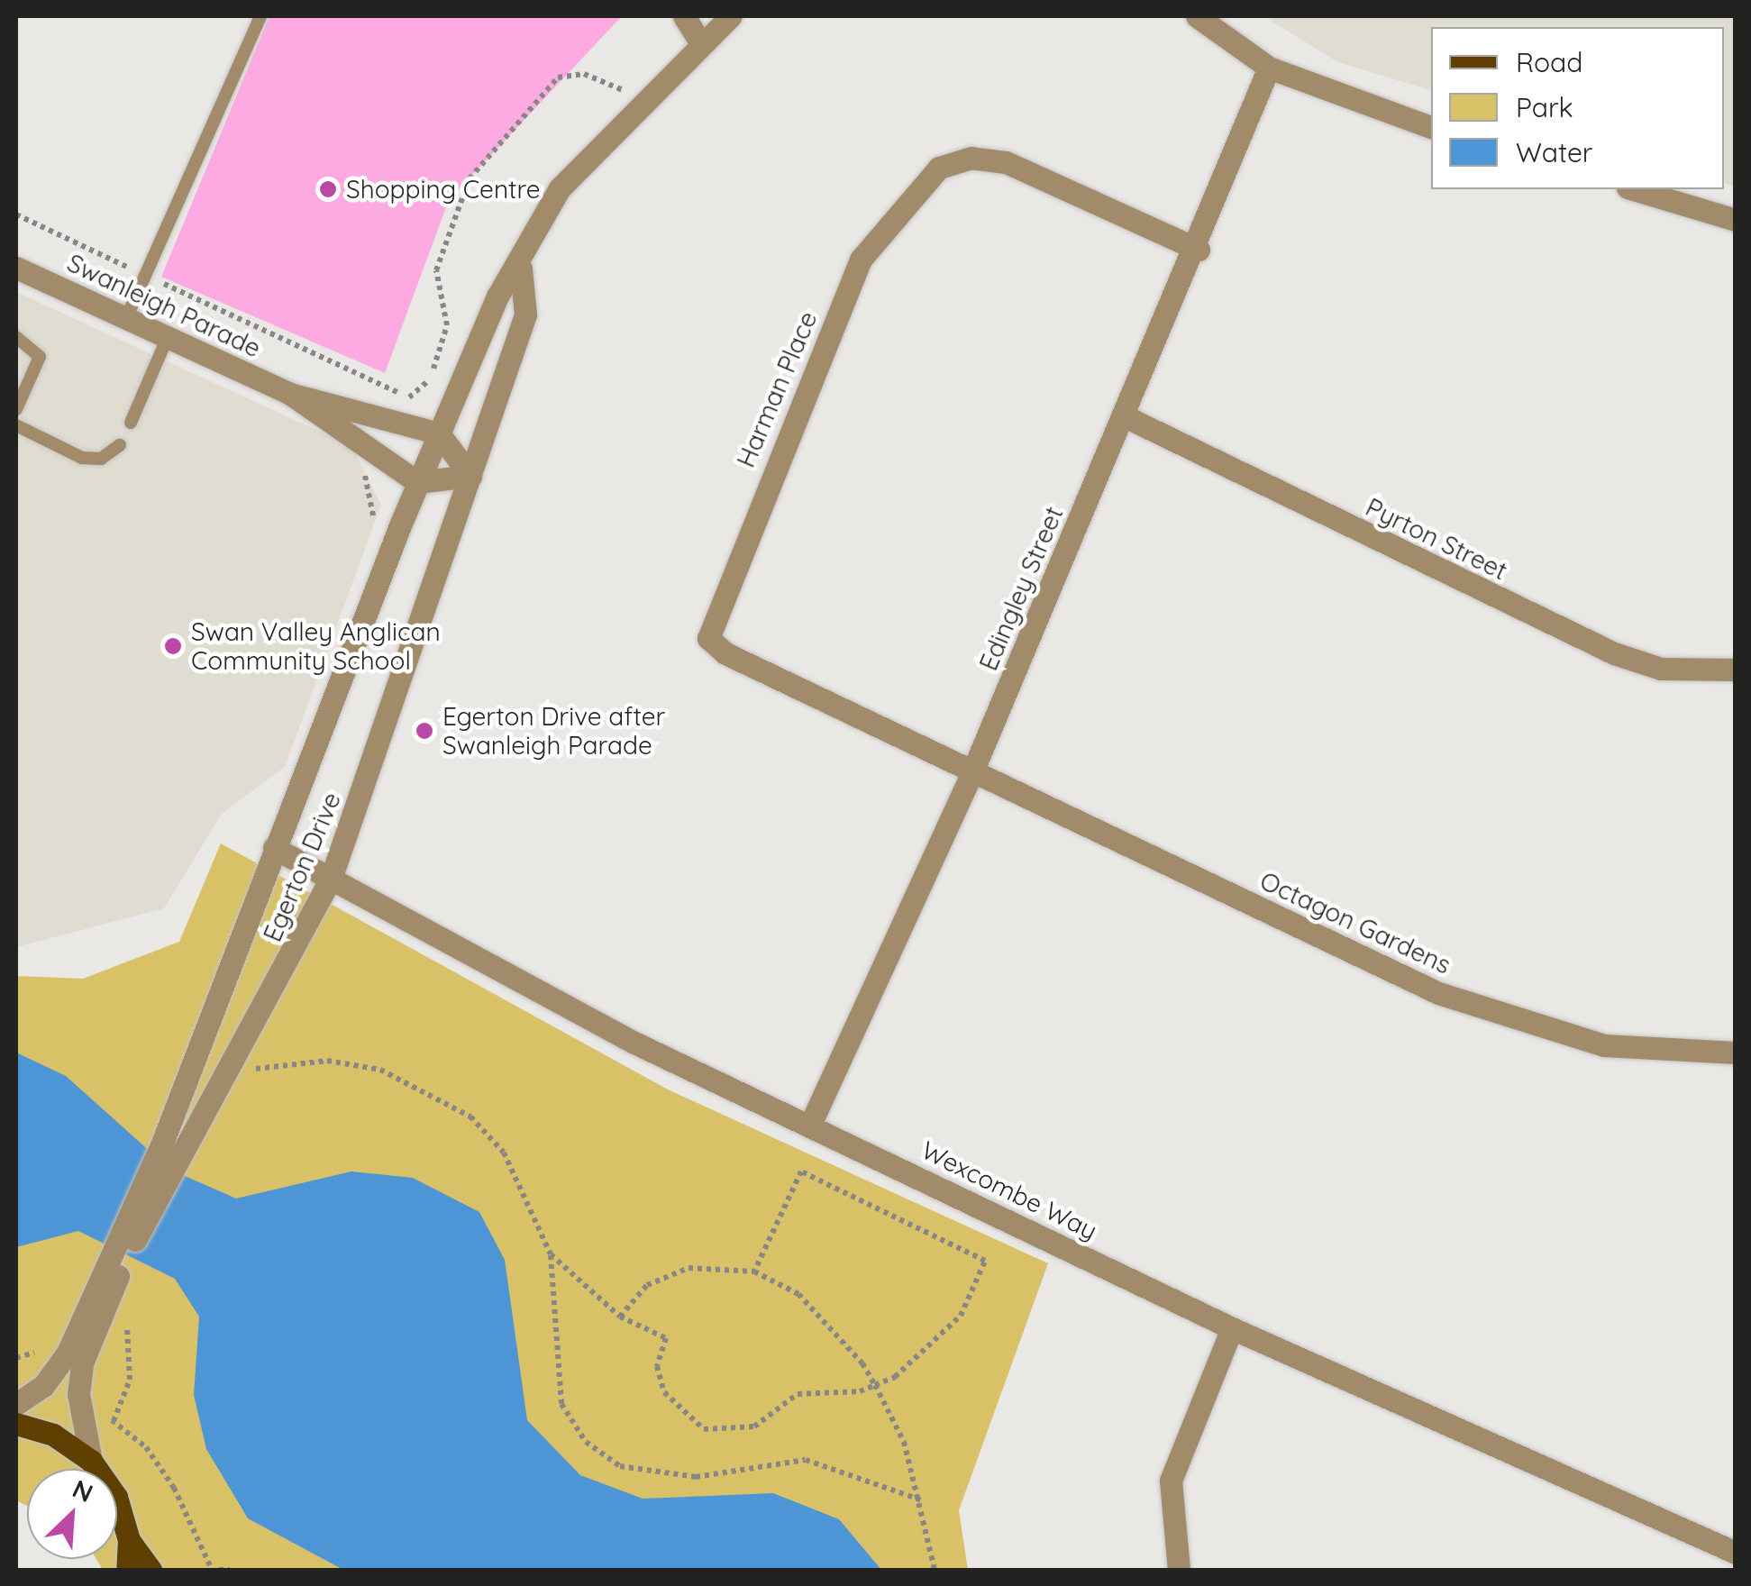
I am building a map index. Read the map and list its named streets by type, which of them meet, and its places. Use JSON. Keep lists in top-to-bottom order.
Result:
{
  "streets": {
    "street": [
      "Swanleigh Parade",
      "Harman Place",
      "Pyrton Street",
      "Edingley Street",
      "Egerton Drive",
      "Octagon Gardens",
      "Wexcombe Way"
    ]
  },
  "crossings": [
    ["Swanleigh Parade", "Egerton Drive"],
    ["Harman Place", "Edingley Street"],
    ["Harman Place", "Octagon Gardens"],
    ["Pyrton Street", "Edingley Street"],
    ["Edingley Street", "Octagon Gardens"],
    ["Edingley Street", "Wexcombe Way"],
    ["Egerton Drive", "Wexcombe Way"]
  ],
  "places": ["Shopping Centre", "Swan Valley Anglican Community School", "Egerton Drive after Swanleigh Parade"],
  "legend": ["Road", "Park", "Water"],
  "north": "top right"
}
